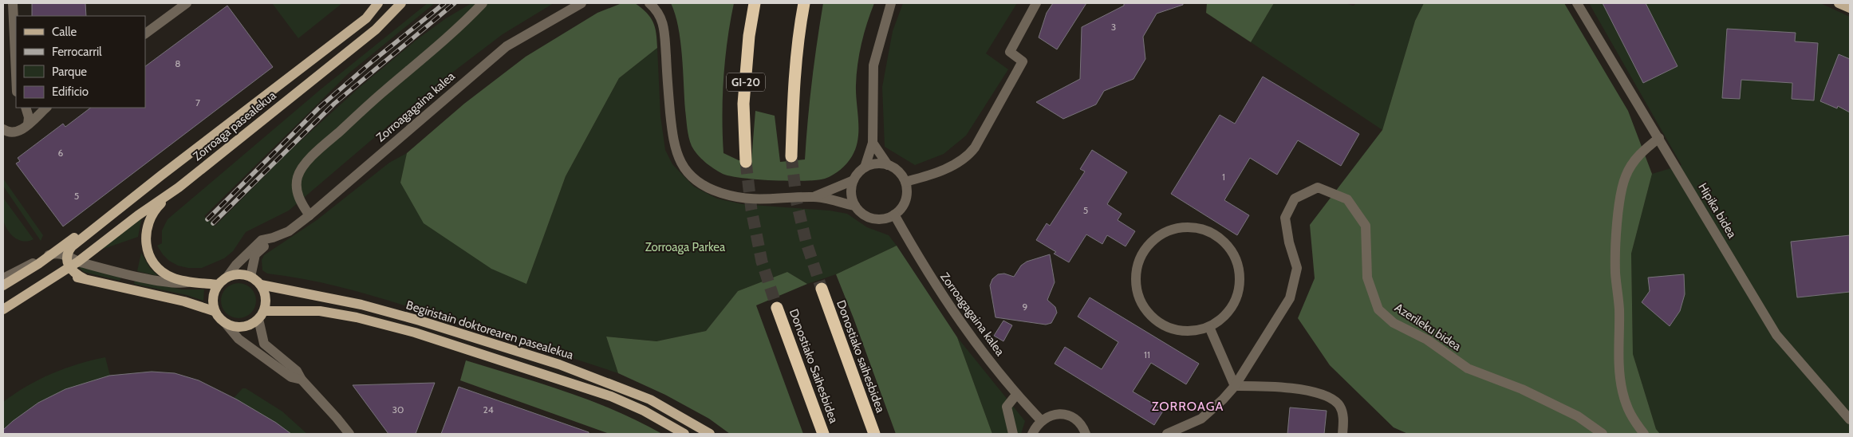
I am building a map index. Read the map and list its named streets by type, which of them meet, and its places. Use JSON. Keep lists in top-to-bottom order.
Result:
{
  "streets": {
    "highway": ["GI-20", "Donostiako saihesbidea", "Donostiako Saihesbidea"],
    "main road": ["Zorroaga pasealekua", "Begiristain doktorearen pasealekua"],
    "street": ["Zorroagagaina kalea", "Hipika bidea", "Azerileku bidea"]
  },
  "crossings": [
    ["Zorroagagaina kalea", "Begiristain doktorearen pasealekua"]
  ],
  "districts": ["ZORROAGA"],
  "parks": ["Zorroaga Parkea"],
  "house_numbers": [
    "3",
    "8",
    "7",
    "6",
    "1",
    "5",
    "5",
    "9",
    "11",
    "30",
    "24"
  ],
  "legend": [
    "Calle",
    "Ferrocarril",
    "Parque",
    "Edificio"
  ]
}
